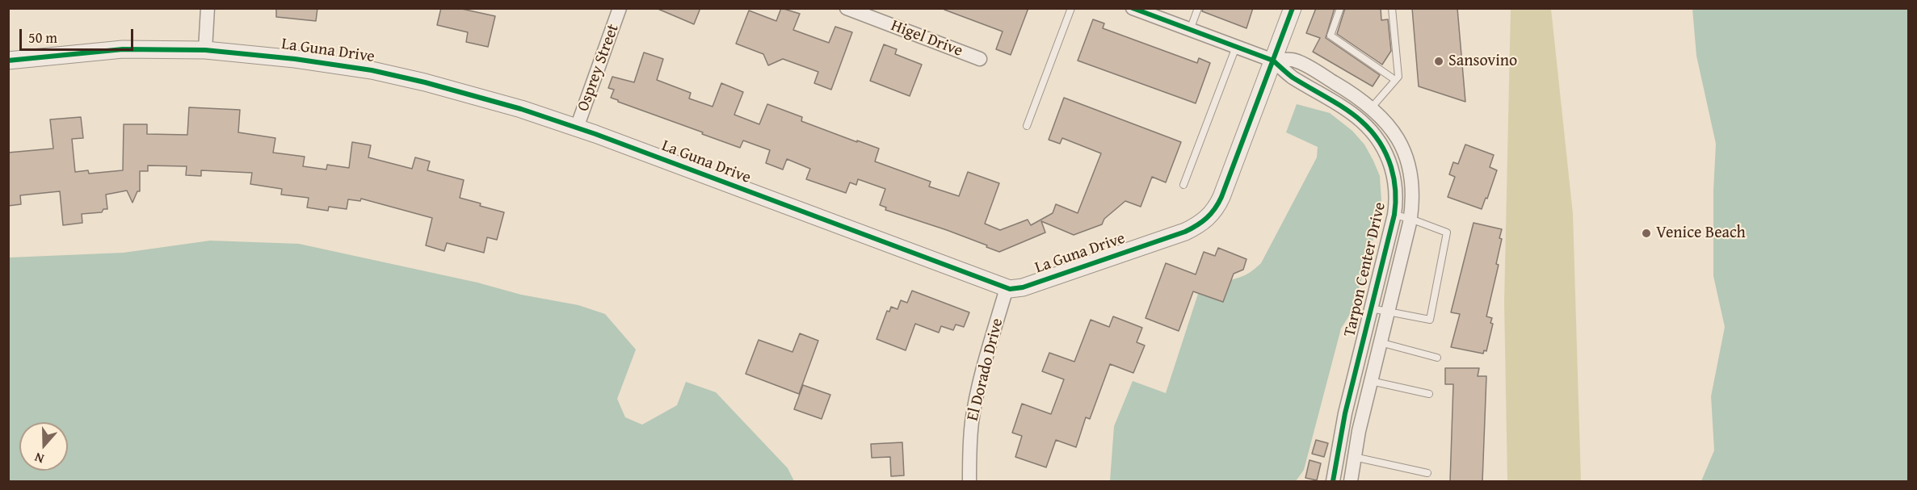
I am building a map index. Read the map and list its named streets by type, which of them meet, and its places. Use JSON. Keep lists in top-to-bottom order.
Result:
{
  "streets": {
    "street": [
      "Higel Drive",
      "La Guna Drive",
      "Osprey Street",
      "Tarpon Center Drive",
      "El Dorado Drive"
    ]
  },
  "crossings": [
    ["La Guna Drive", "Osprey Street"],
    ["La Guna Drive", "Tarpon Center Drive"],
    ["La Guna Drive", "El Dorado Drive"]
  ],
  "places": ["Sansovino", "Venice Beach"],
  "scale_bar": "50 m",
  "north": "bottom"
}
